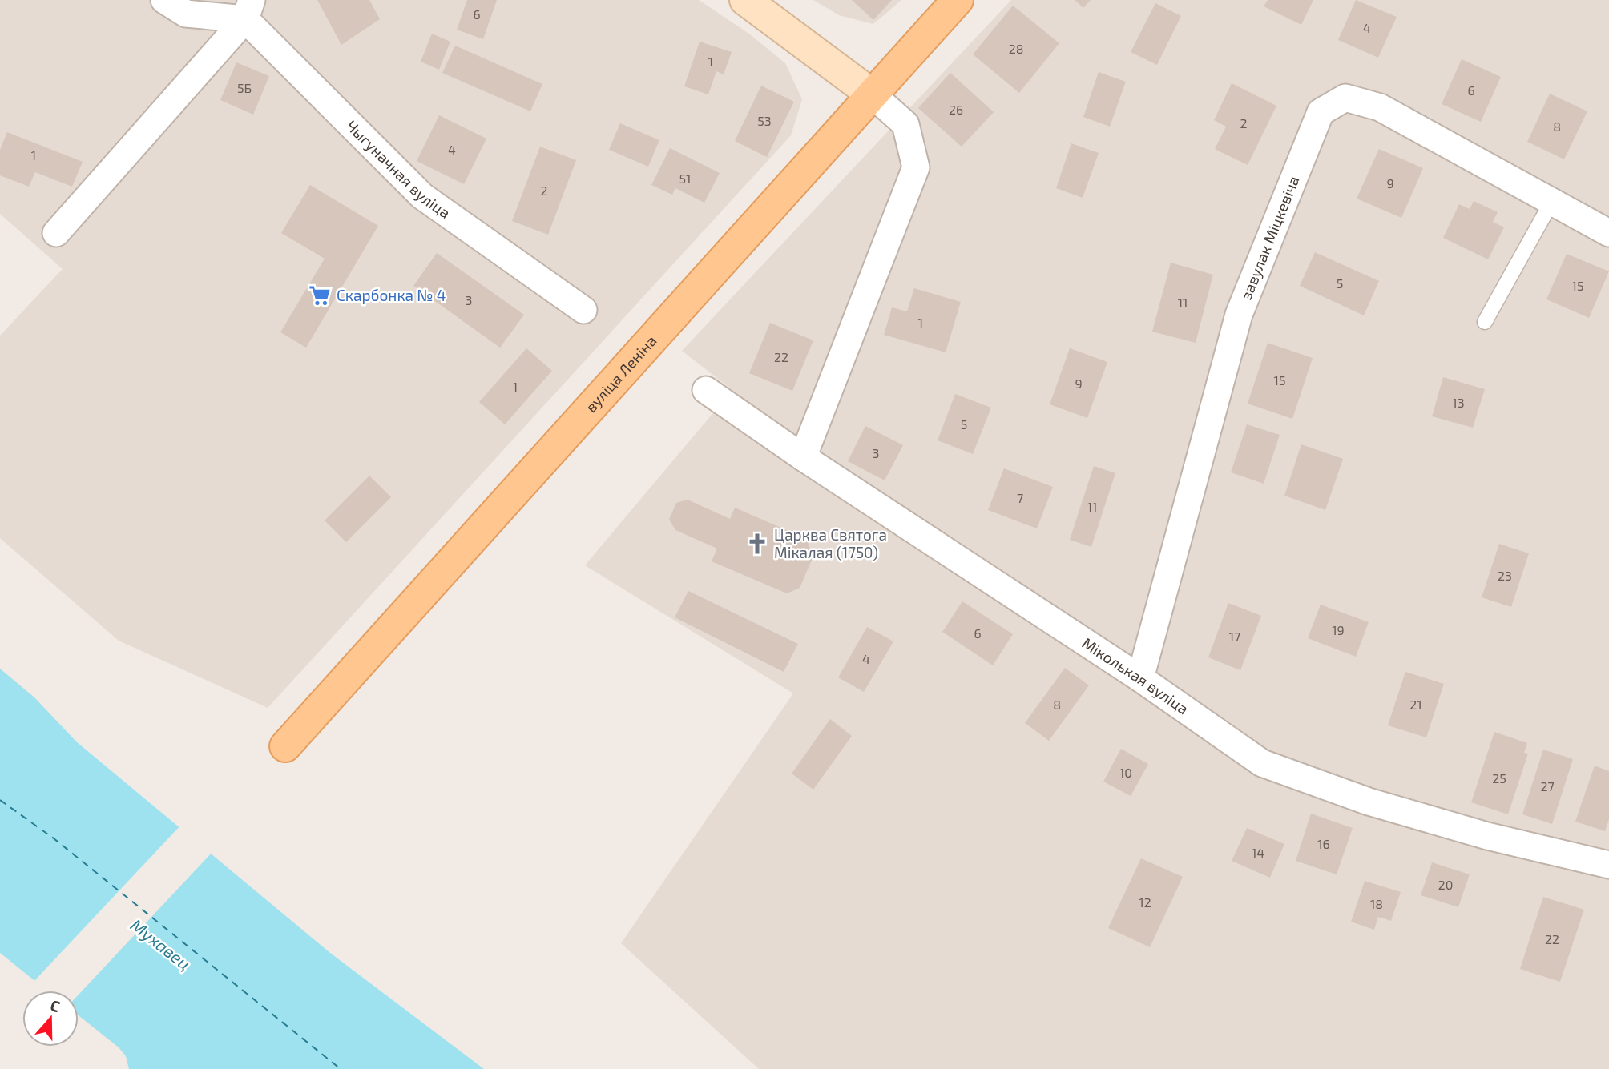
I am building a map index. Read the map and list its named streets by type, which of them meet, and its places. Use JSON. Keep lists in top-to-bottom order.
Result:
{
  "streets": {
    "main road": ["вуліца Леніна"],
    "street": ["Чыгуначная вуліца", "завулак Міцкевіча", "Міколькая вуліца"]
  },
  "crossings": [
    ["завулак Міцкевіча", "Міколькая вуліца"]
  ],
  "water": ["Мухавец"],
  "places": {
    "supermarket": ["Скарбонка № 4"],
    "church": ["Царква Святога Мікалая (1750)"]
  },
  "house_numbers": [
    "6",
    "4",
    "28",
    "1",
    "5Б",
    "6",
    "26",
    "53",
    "2",
    "8",
    "4",
    "1",
    "51",
    "9",
    "2",
    "5",
    "15",
    "3",
    "11",
    "1",
    "22",
    "15",
    "9",
    "1",
    "13",
    "5",
    "3",
    "7",
    "11",
    "23",
    "19",
    "6",
    "17",
    "4",
    "8",
    "21",
    "10",
    "25",
    "27",
    "16",
    "14",
    "20",
    "12",
    "18",
    "22"
  ],
  "north": "top"
}
